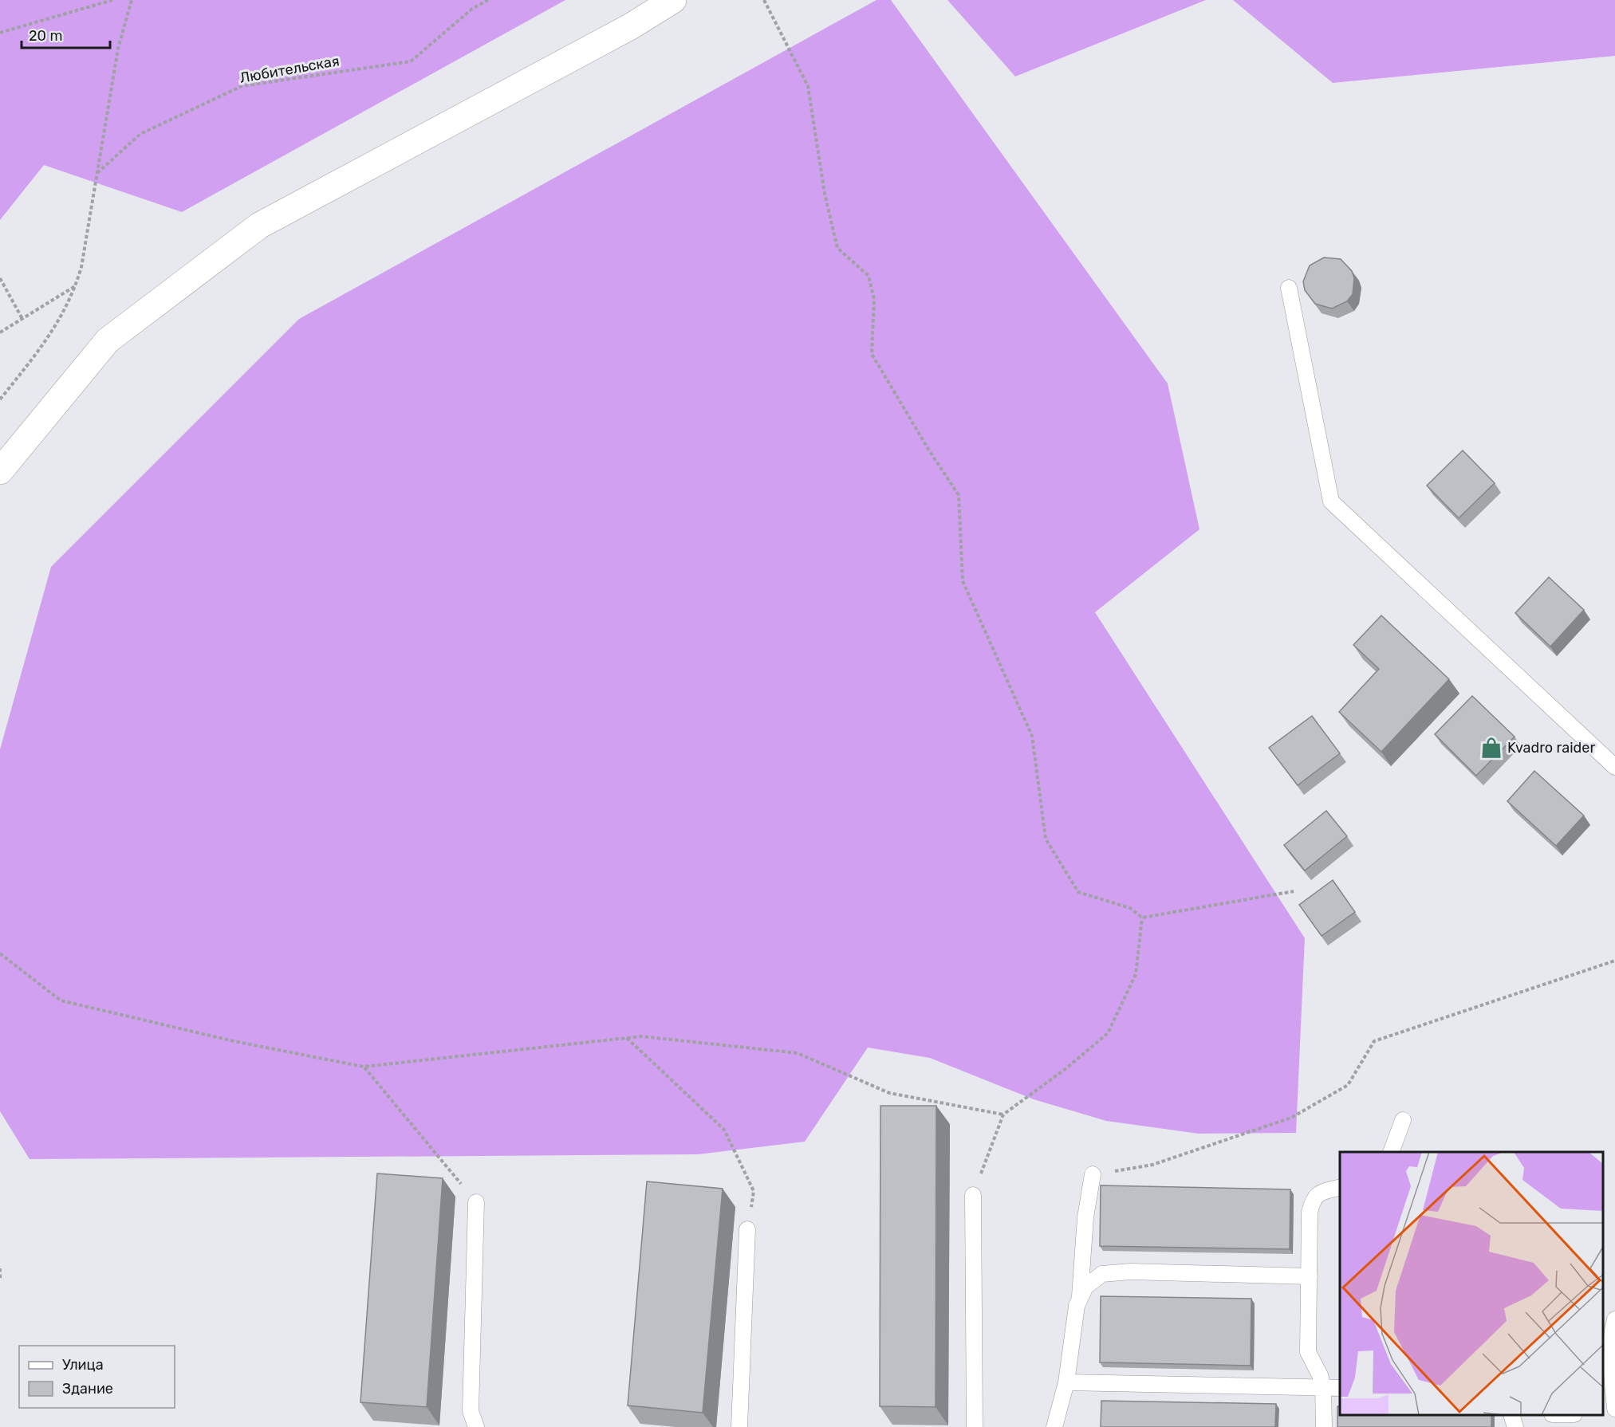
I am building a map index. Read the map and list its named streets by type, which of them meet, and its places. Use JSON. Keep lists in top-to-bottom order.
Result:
{
  "streets": {
    "path": ["Любительская"]
  },
  "places": {
    "shop": ["Kvadro raider"]
  },
  "legend": ["Улица", "Здание"],
  "scale_bar": "20 m"
}
